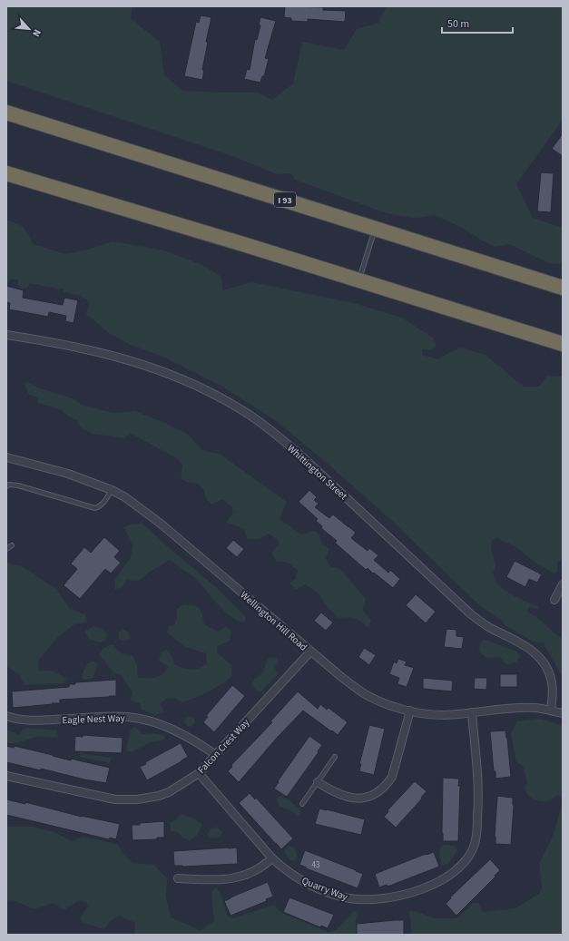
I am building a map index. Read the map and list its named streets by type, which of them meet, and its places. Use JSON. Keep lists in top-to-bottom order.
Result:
{
  "streets": {
    "highway": ["I 93"],
    "street": [
      "Whittington Street",
      "Wellington Hill Road",
      "Eagle Nest Way",
      "Falcon Crest Way",
      "Quarry Way"
    ]
  },
  "crossings": [
    ["Whittington Street", "Wellington Hill Road"],
    ["Wellington Hill Road", "Falcon Crest Way"],
    ["Wellington Hill Road", "Quarry Way"],
    ["Eagle Nest Way", "Falcon Crest Way"],
    ["Falcon Crest Way", "Quarry Way"]
  ],
  "house_numbers": ["43"],
  "scale_bar": "50 m",
  "north": "bottom right"
}
